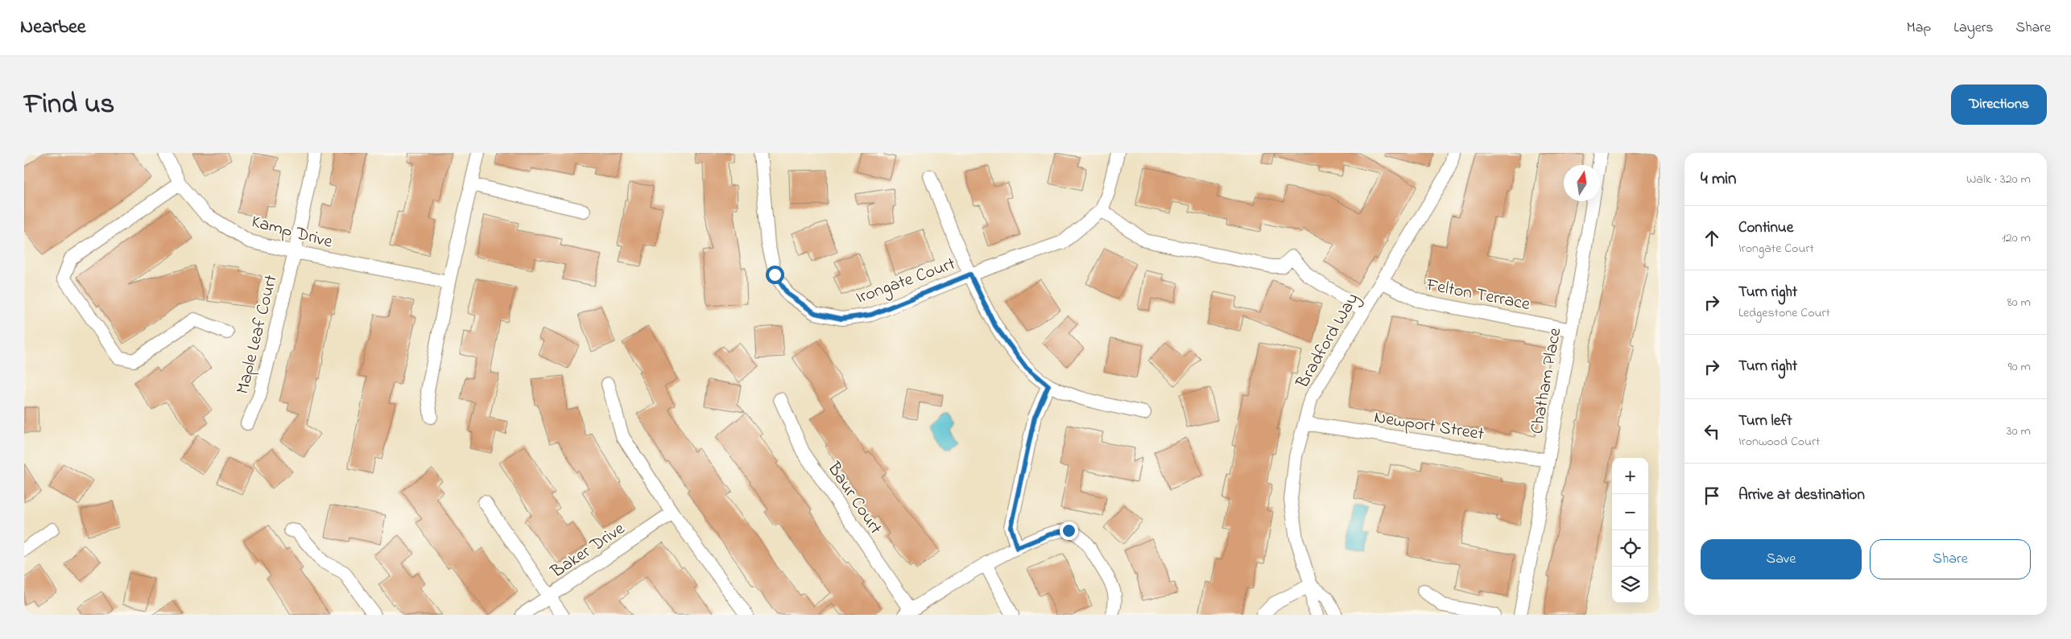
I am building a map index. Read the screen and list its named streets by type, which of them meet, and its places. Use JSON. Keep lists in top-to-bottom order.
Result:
{
  "streets": {
    "street": [
      "Kamp Drive",
      "Irongate Court",
      "Felton Terrace",
      "Maple Leaf Court",
      "Bradford Way",
      "Chatham Place",
      "Newport Street",
      "Baur Court",
      "Baker Drive"
    ]
  },
  "crossings": [
    ["Kamp Drive", "Maple Leaf Court"],
    ["Felton Terrace", "Bradford Way"],
    ["Felton Terrace", "Chatham Place"],
    ["Bradford Way", "Newport Street"],
    ["Chatham Place", "Newport Street"]
  ],
  "north": "top",
  "page": {
    "header": "Nearbee",
    "nav": ["Map", "Layers", "Share"],
    "title": "Find us",
    "buttons": [
      "Directions",
      ["Save", "Share"]
    ],
    "heading": ["4 min", "Walk · 320 m"],
    "list": [
      ["Continue", "Irongate Court", "120 m"],
      ["Turn right", "Ledgestone Court", "80 m"],
      ["Turn right", "90 m"],
      ["Turn left", "Ironwood Court", "30 m"],
      "Arrive at destination"
    ],
    "map_buttons": ["+", "−"]
  }
}
